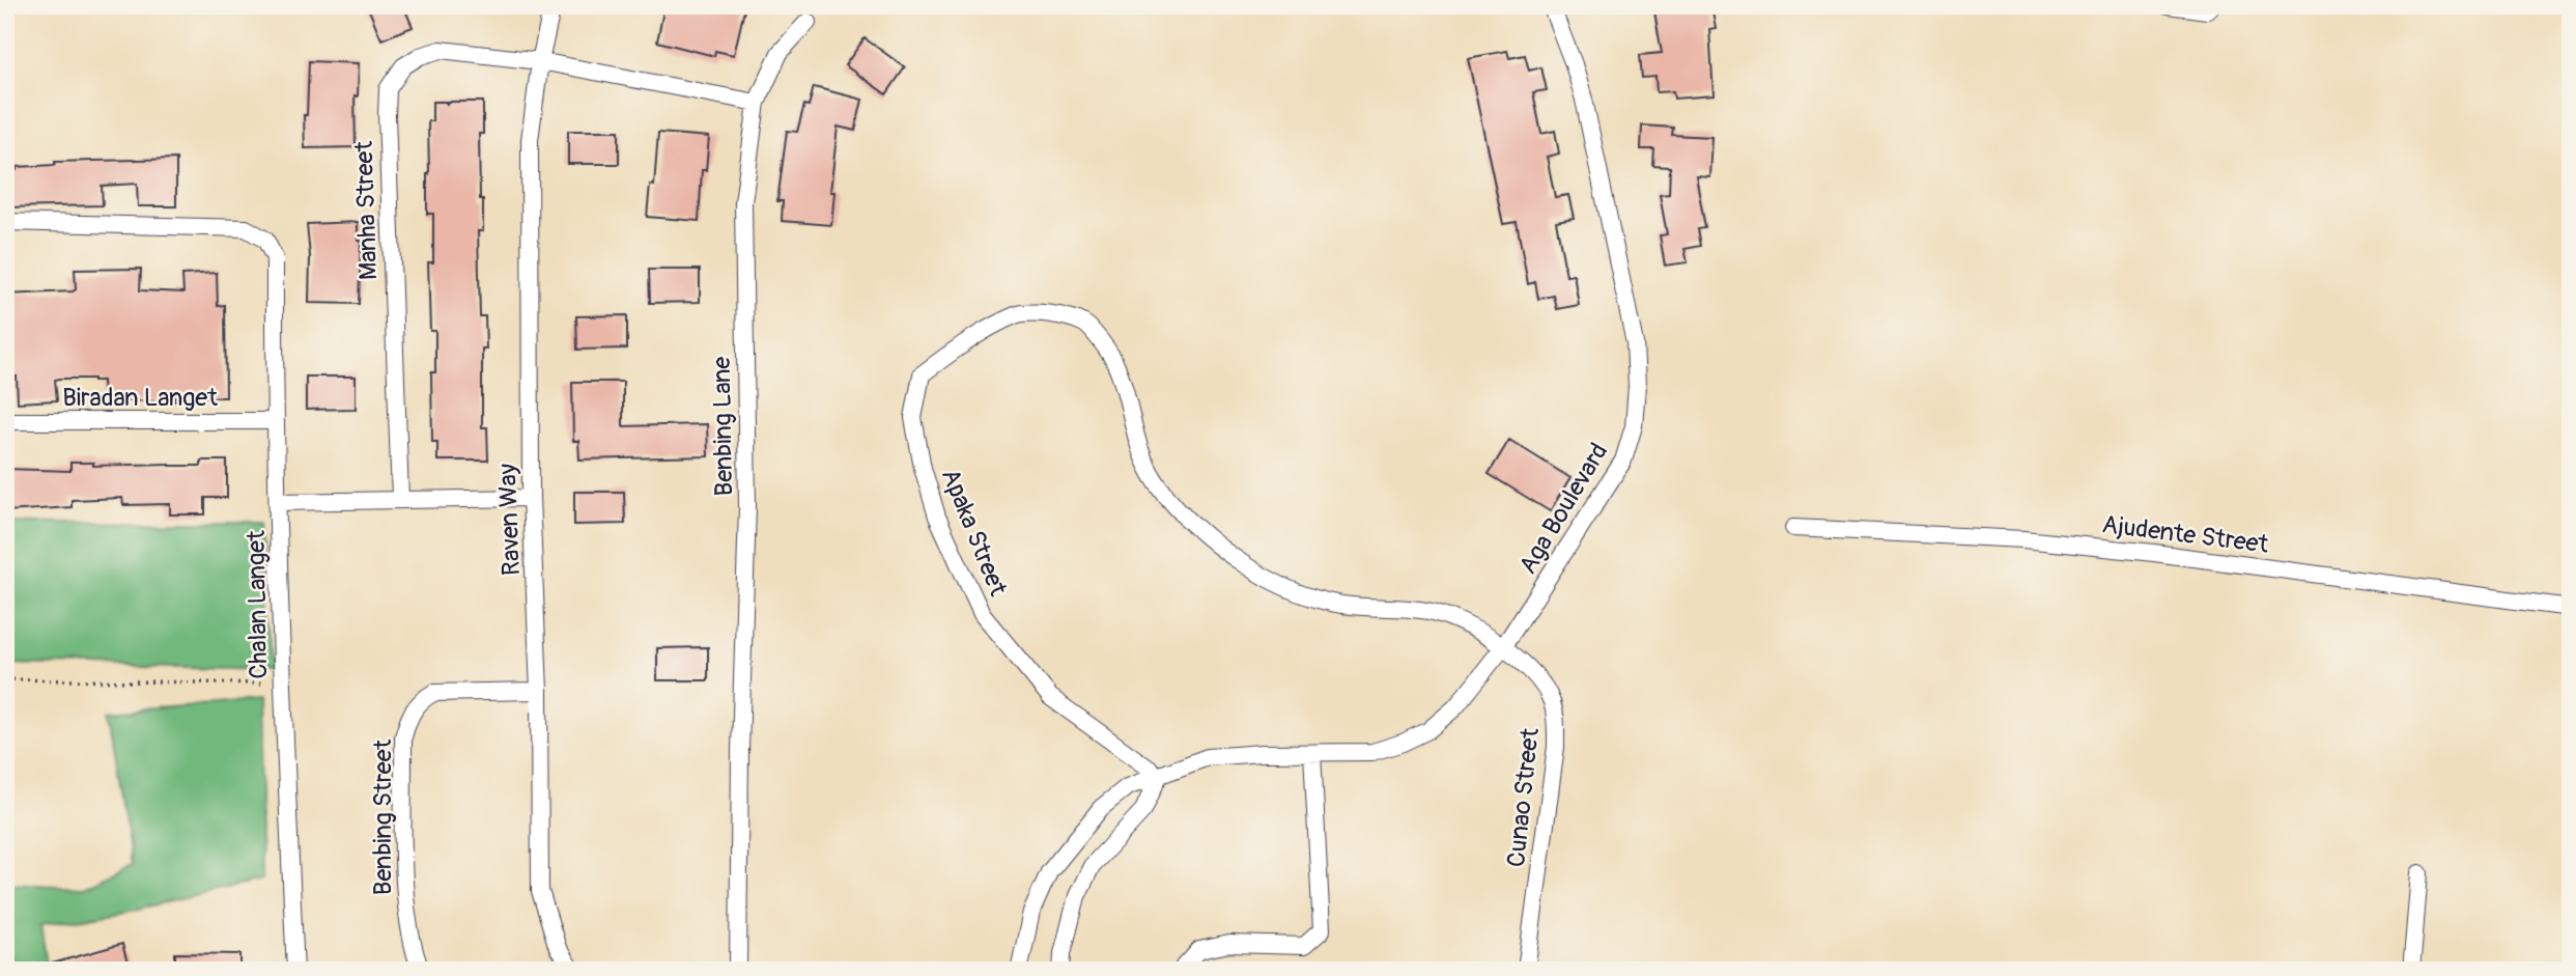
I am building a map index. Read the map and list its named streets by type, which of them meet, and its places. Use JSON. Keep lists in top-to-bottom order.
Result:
{
  "streets": {
    "street": [
      "Manha Street",
      "Biradan Langet",
      "Benbing Lane",
      "Aga Boulevard",
      "Raven Way",
      "Apaka Street",
      "Ajudente Street",
      "Chalan Langet",
      "Cunao Street",
      "Benbing Street"
    ]
  },
  "crossings": [
    ["Manha Street", "Raven Way"],
    ["Biradan Langet", "Chalan Langet"],
    ["Aga Boulevard", "Apaka Street"],
    ["Aga Boulevard", "Cunao Street"],
    ["Raven Way", "Benbing Street"],
    ["Apaka Street", "Cunao Street"]
  ]
}
